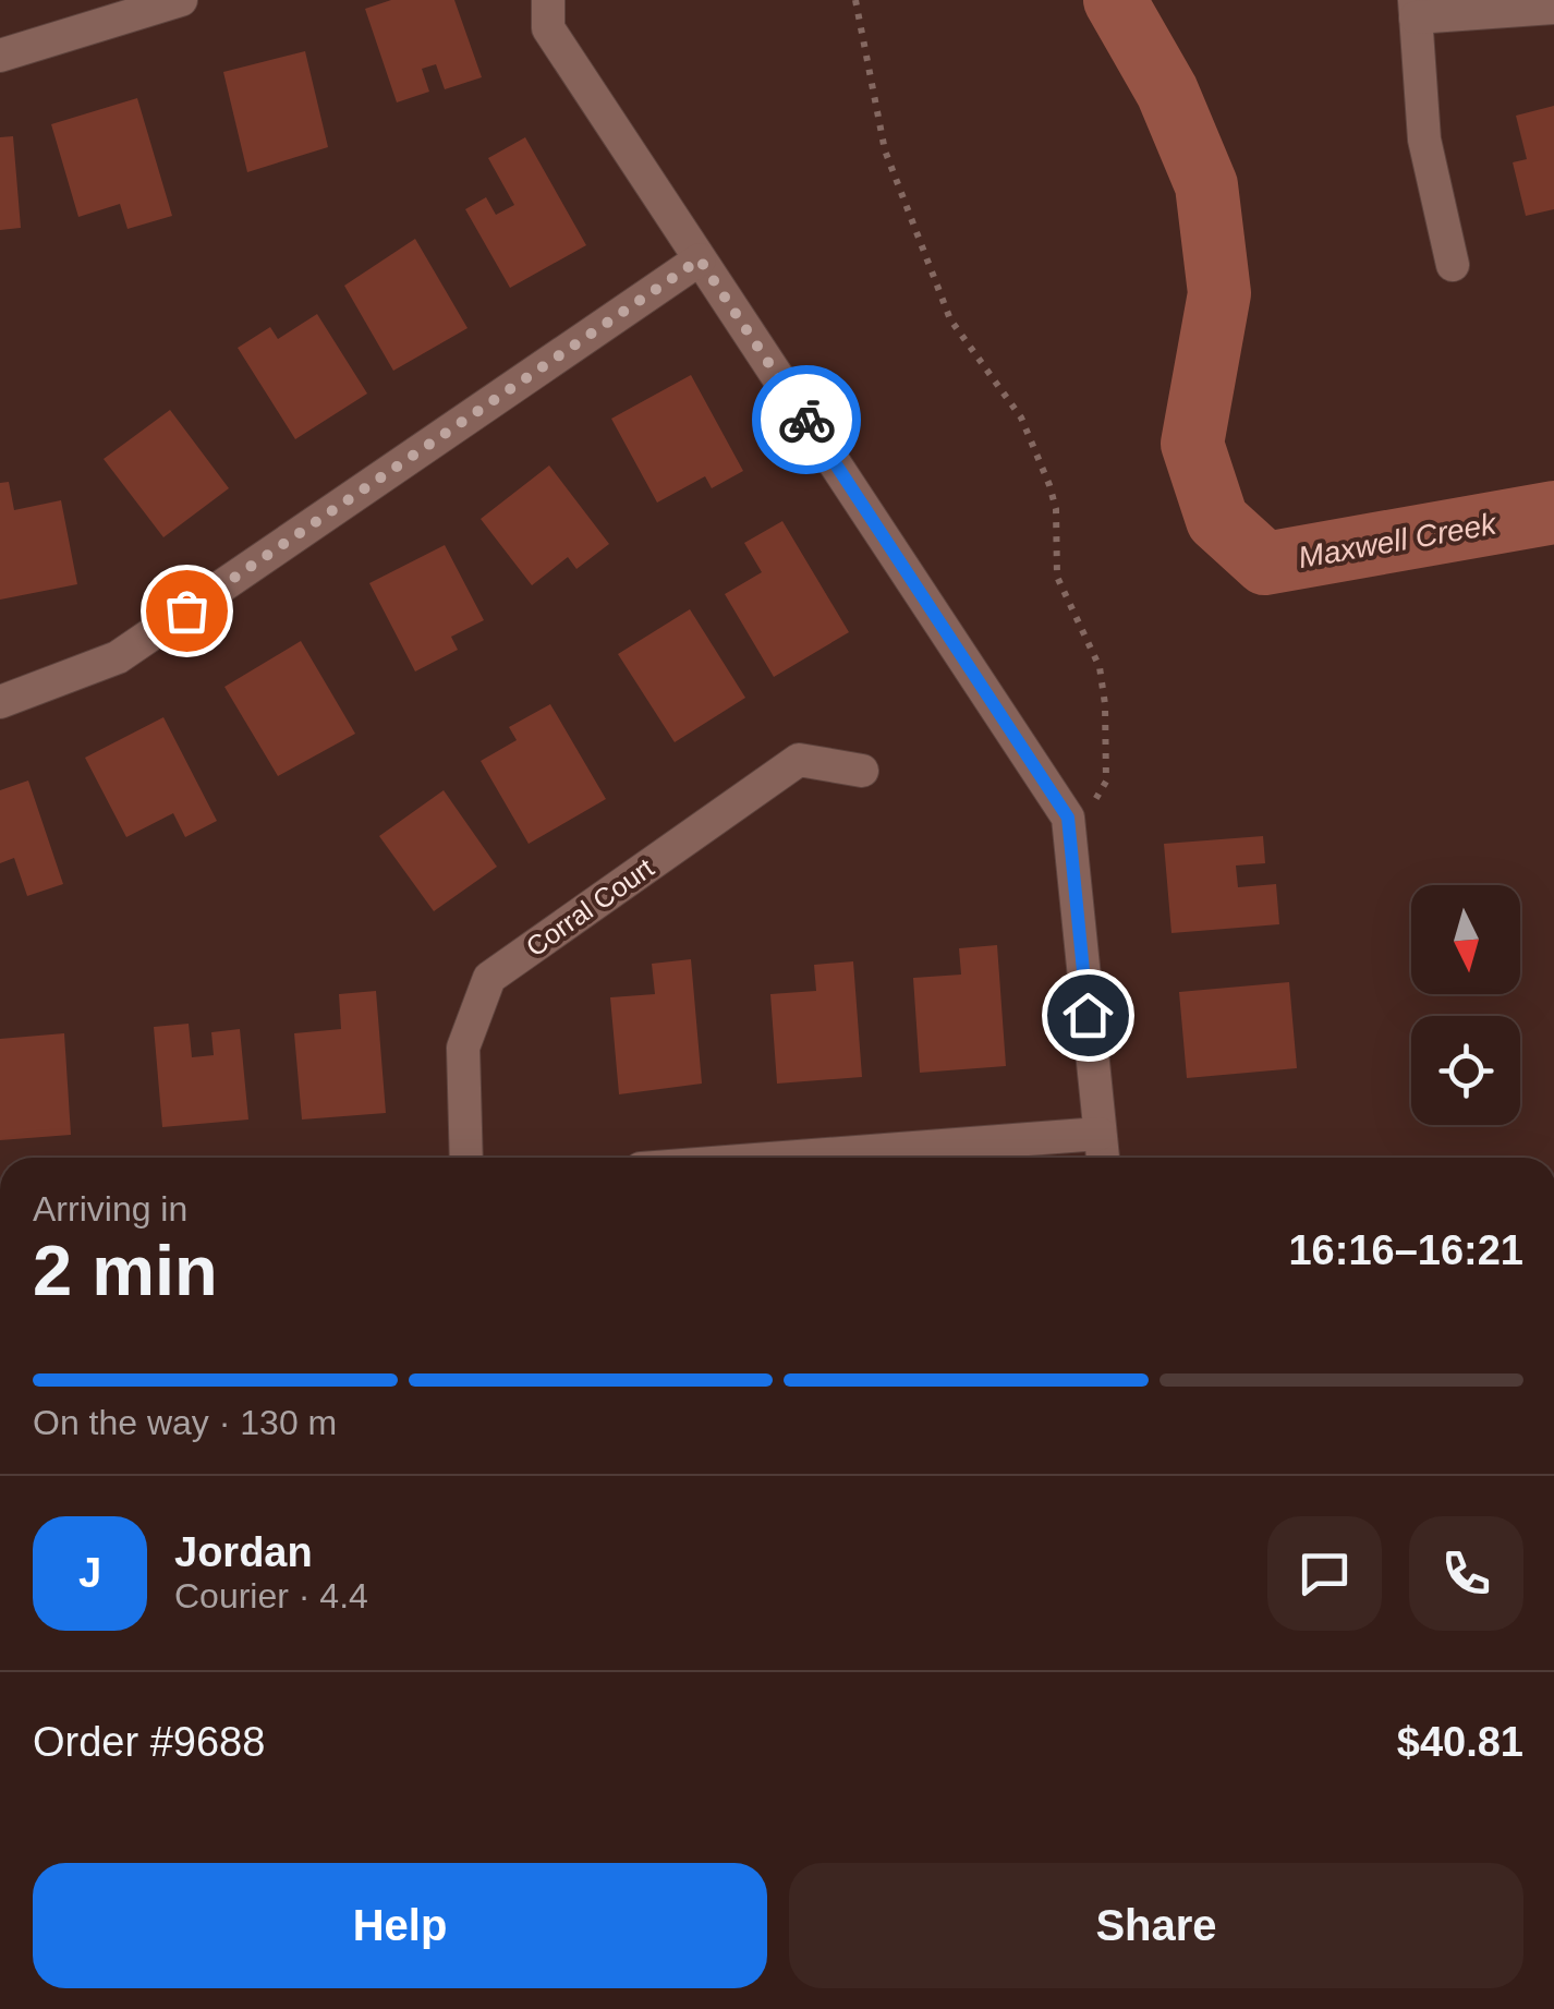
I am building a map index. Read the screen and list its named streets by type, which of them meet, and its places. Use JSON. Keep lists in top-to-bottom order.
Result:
{
  "streets": {
    "street": ["Corral Court"]
  },
  "water": ["Maxwell Creek"],
  "north": "bottom",
  "page": {
    "heading": ["2 min", "Arriving in", "16:16–16:21"],
    "panel": [
      "Jordan",
      "Courier · 4.4",
      "Order #9688",
      "$40.81"
    ],
    "bar": "On the way · 130 m",
    "round": "J",
    "buttons": ["Help", "Share"]
  }
}
